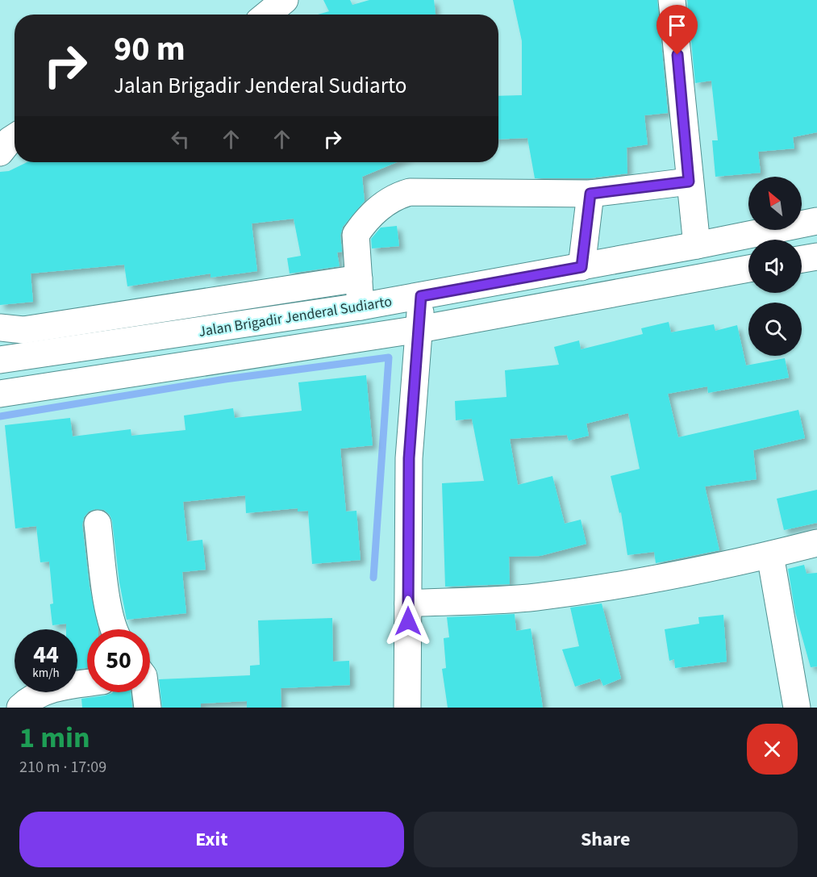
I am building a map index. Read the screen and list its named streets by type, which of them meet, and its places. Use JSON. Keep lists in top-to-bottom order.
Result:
{
  "streets": {
    "main road": ["Jalan Brigadir Jenderal Sudiarto"]
  },
  "north": "top left",
  "page": {
    "turn": ["90 m", "Jalan Brigadir Jenderal Sudiarto"],
    "speed": "44 km/h",
    "limit": "50",
    "heading": ["1 min", "210 m · 17:09"],
    "buttons": ["Exit", "Share"]
  }
}
